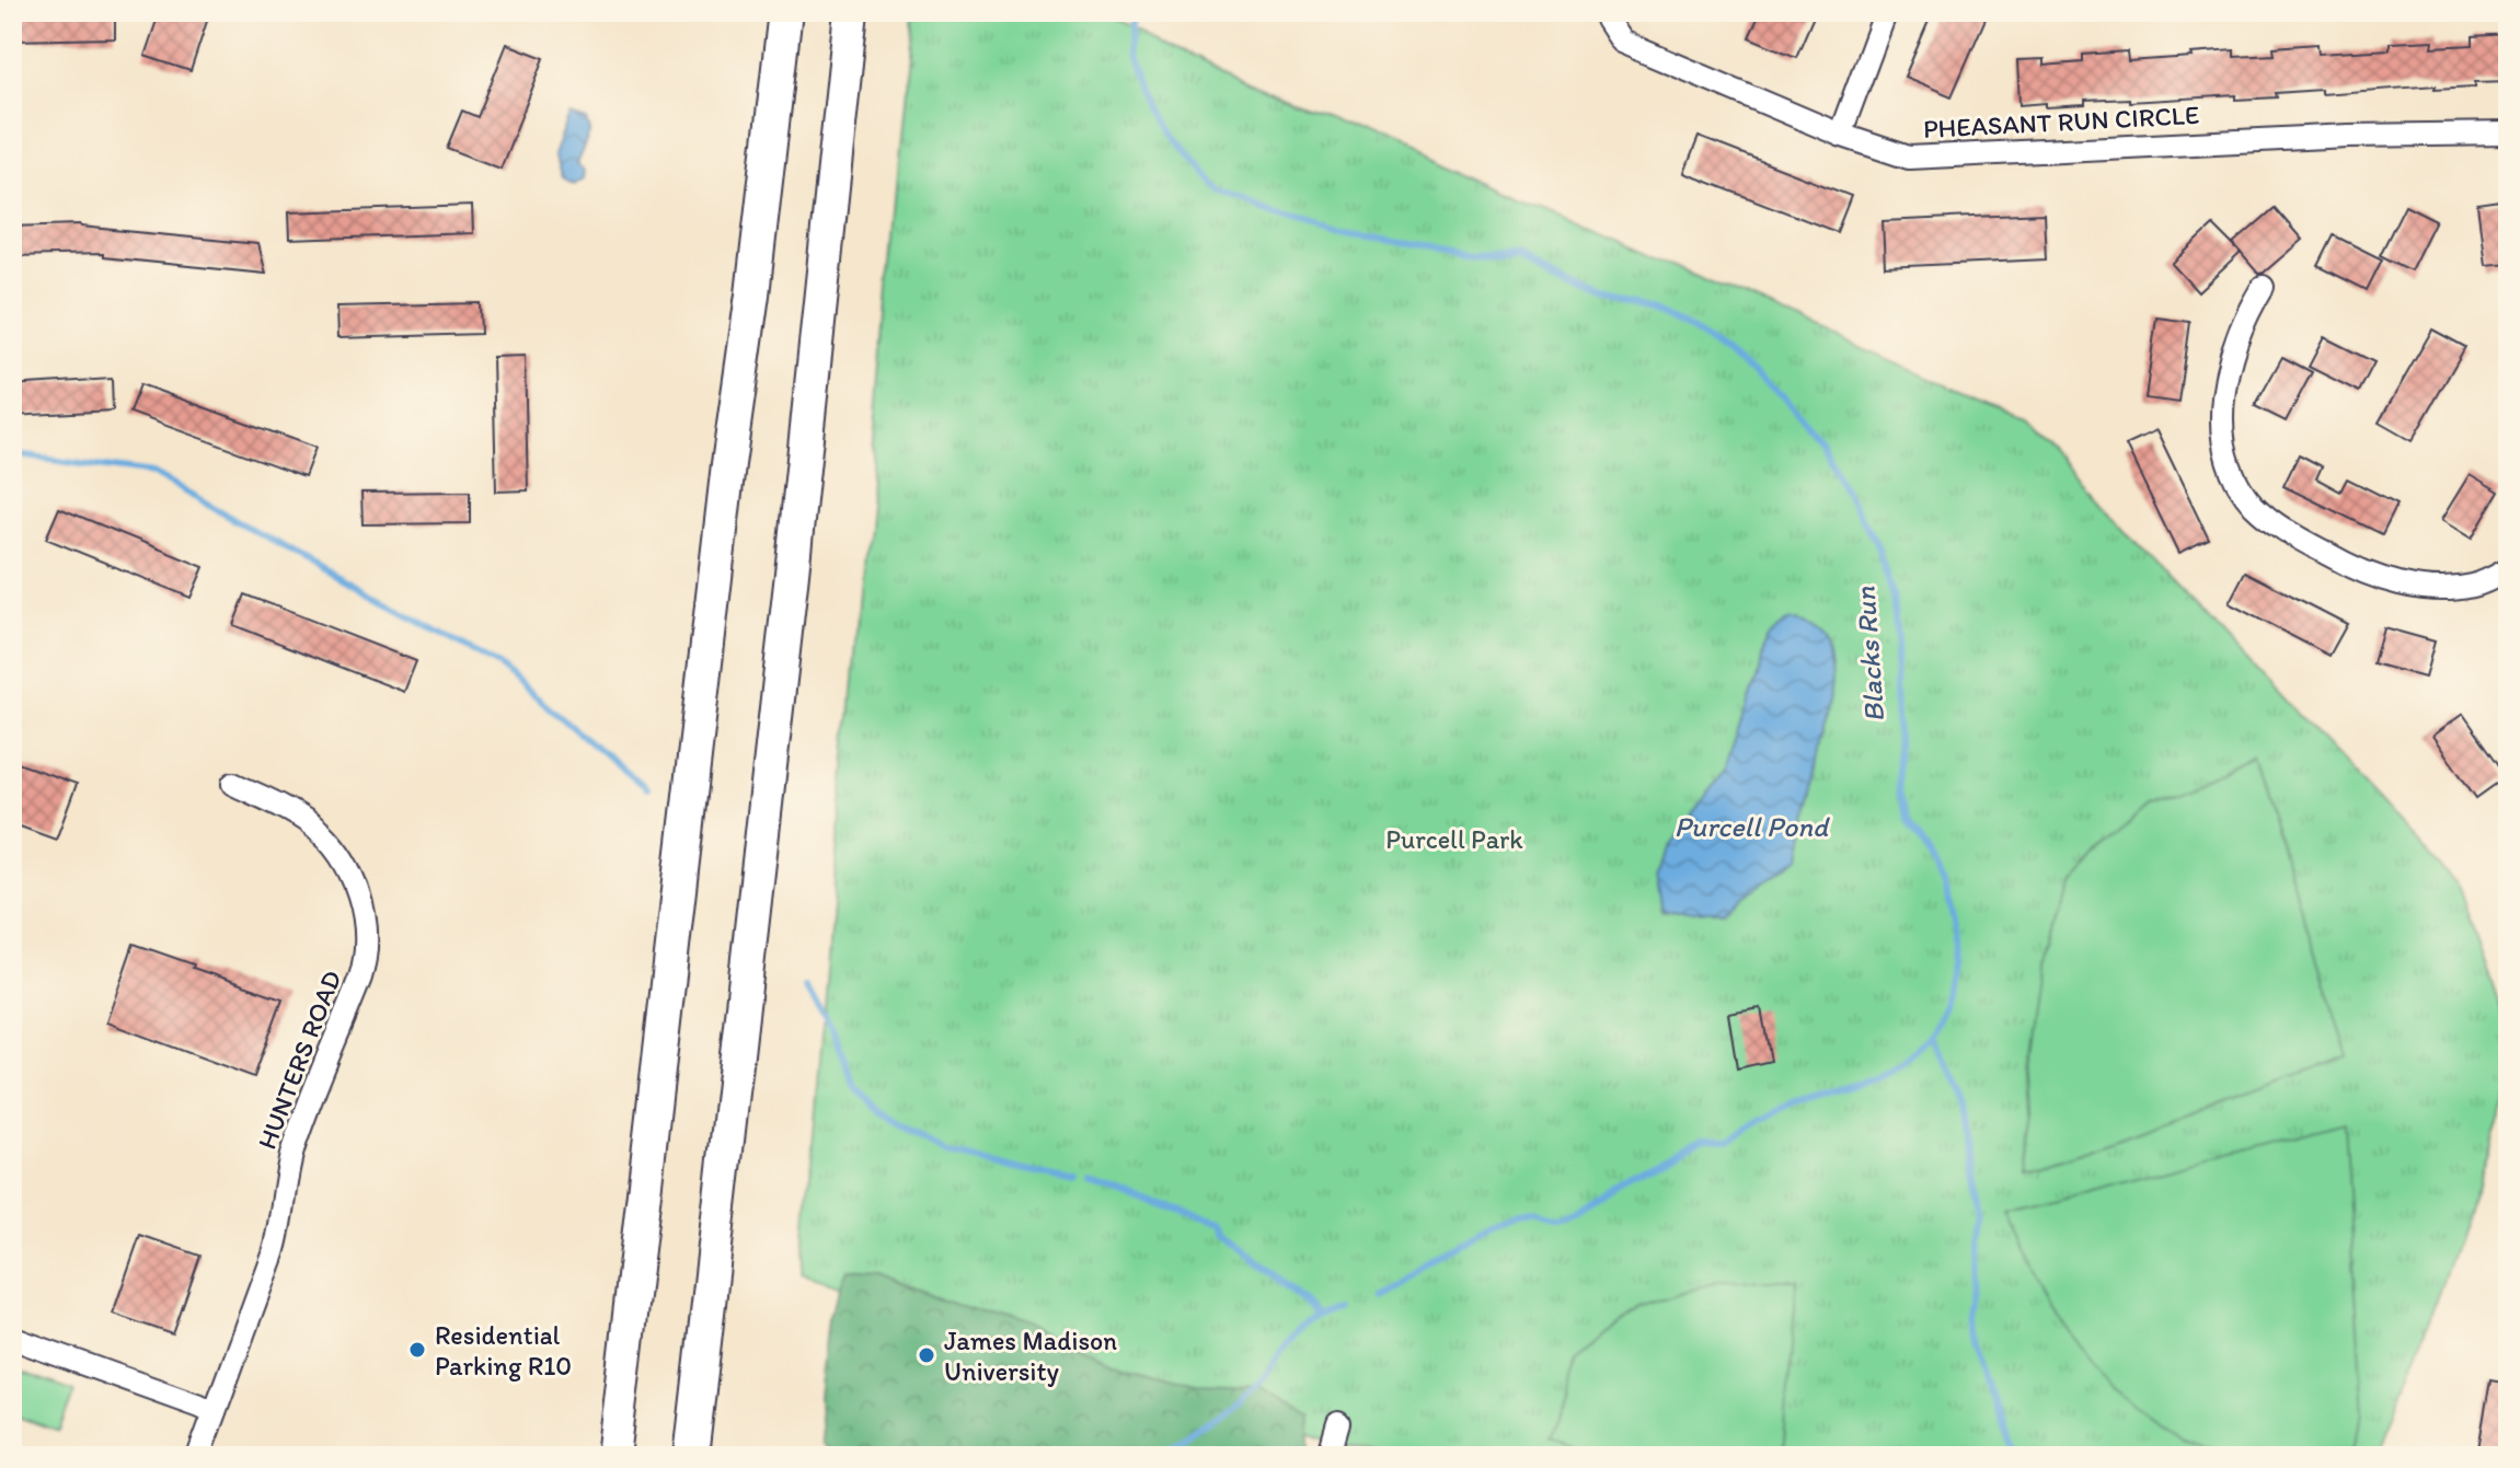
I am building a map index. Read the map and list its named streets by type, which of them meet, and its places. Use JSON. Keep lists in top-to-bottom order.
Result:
{
  "streets": {
    "street": ["PHEASANT RUN CIRCLE", "HUNTERS ROAD"]
  },
  "water": ["Blacks Run", "Purcell Pond"],
  "parks": ["Purcell Park"],
  "places": ["Residential Parking R10", "James Madison University"]
}
